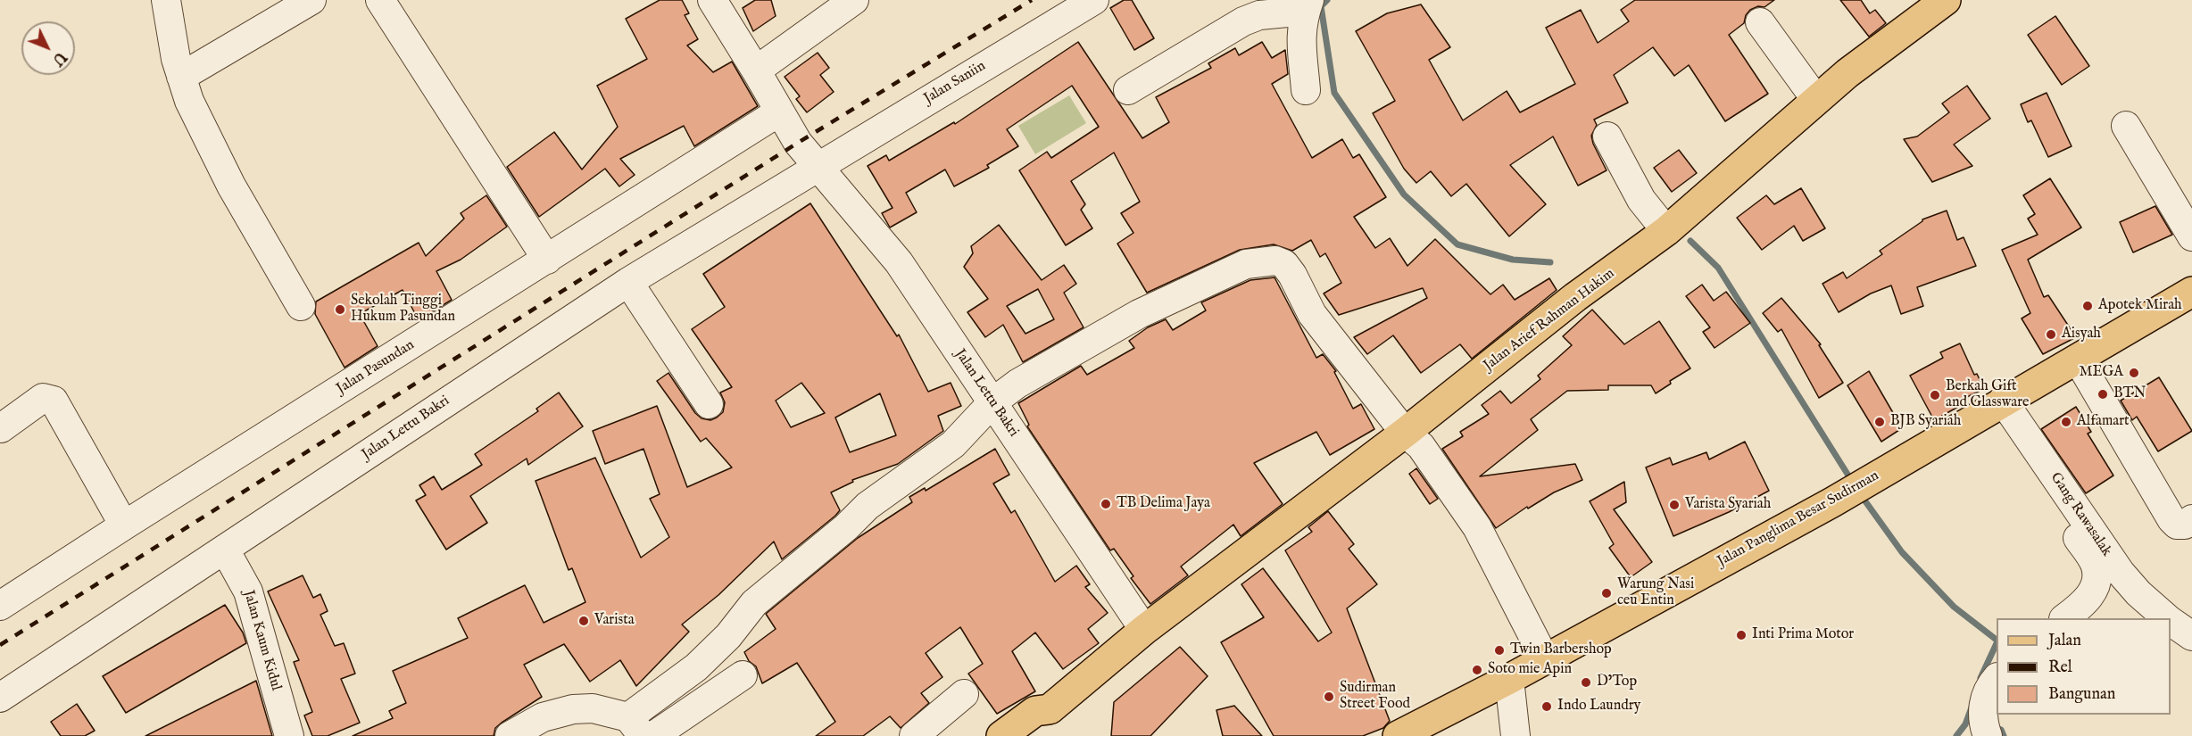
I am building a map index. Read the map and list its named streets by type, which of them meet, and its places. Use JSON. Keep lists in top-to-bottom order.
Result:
{
  "streets": {
    "main road": ["Jalan Arief Rahman Hakim", "Jalan Panglima Besar Sudirman"],
    "street": [
      "Jalan Saniin",
      "Jalan Pasundan",
      "Jalan Lettu Bakri",
      "Gang Rawasalak",
      "Jalan Kaum Kidul"
    ]
  },
  "crossings": [
    ["Jalan Saniin", "Jalan Lettu Bakri"],
    ["Jalan Arief Rahman Hakim", "Jalan Lettu Bakri"],
    ["Jalan Pasundan", "Jalan Lettu Bakri"],
    ["Jalan Lettu Bakri", "Jalan Kaum Kidul"],
    ["Gang Rawasalak", "Jalan Panglima Besar Sudirman"]
  ],
  "places": [
    "Apotek Mirah",
    "Sekolah Tinggi Hukum Pasundan",
    "Aisyah",
    "MEGA",
    "BTN",
    "Berkah Gift and Glassware",
    "BJB Syariah",
    "Alfamart",
    "TB Delima Jaya",
    "Varista Syariah",
    "Warung Nasi ceu Entin",
    "Varista",
    "Inti Prima Motor",
    "Twin Barbershop",
    "Soto mie Apin",
    "D’Top",
    "Sudirman Street Food",
    "Indo Laundry"
  ],
  "legend": ["Jalan", "Rel", "Bangunan"],
  "north": "bottom right"
}
